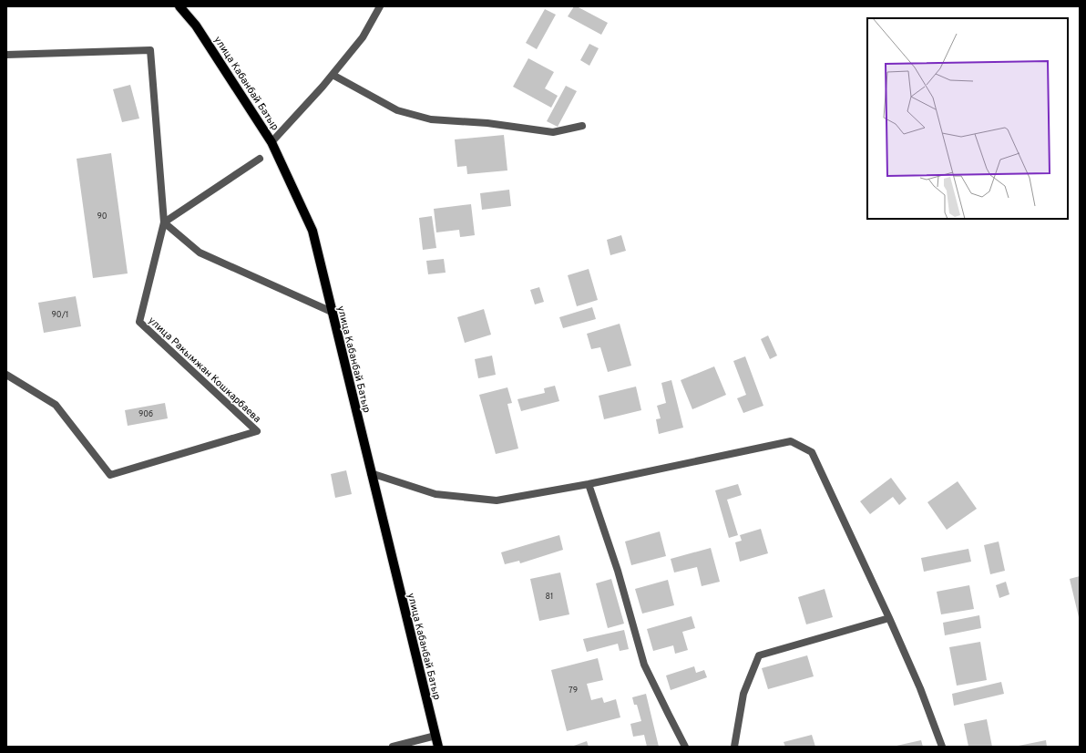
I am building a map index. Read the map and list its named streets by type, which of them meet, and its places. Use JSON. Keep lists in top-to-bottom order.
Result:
{
  "streets": {
    "main road": ["улица Кабанбай Батыр"],
    "street": ["улица Ракымжан Кошкарбаева"]
  },
  "house_numbers": [
    "90",
    "90/1",
    "90б",
    "81",
    "79"
  ]
}
